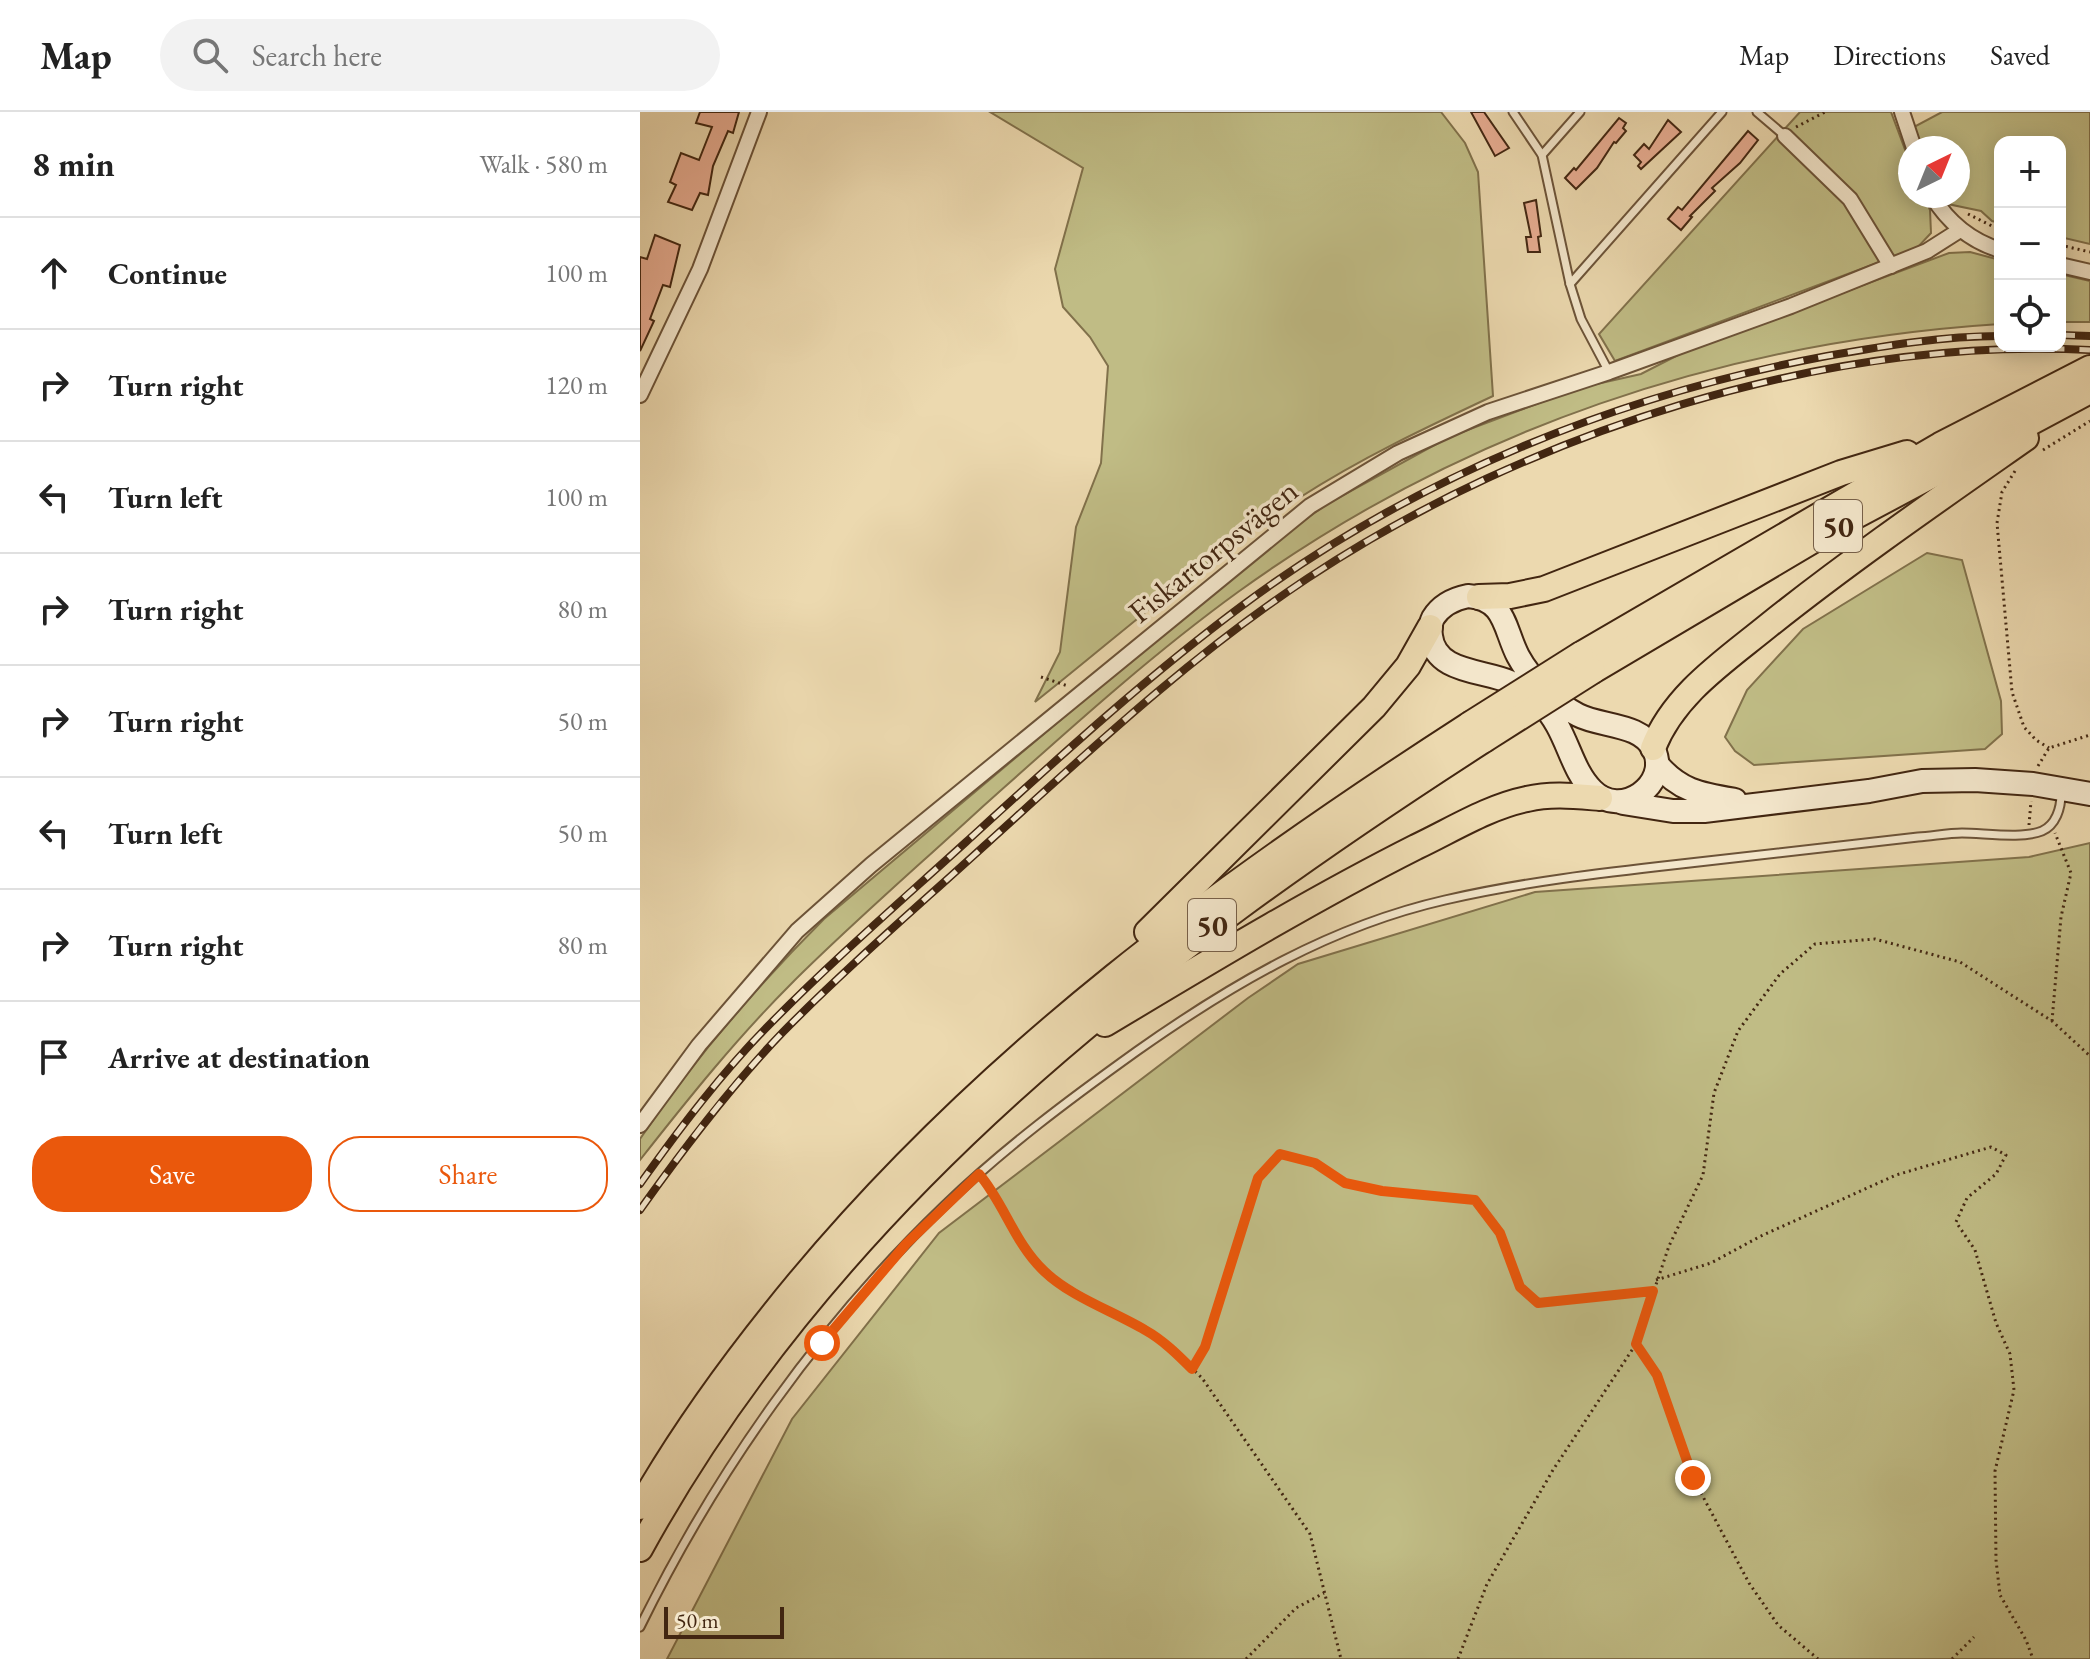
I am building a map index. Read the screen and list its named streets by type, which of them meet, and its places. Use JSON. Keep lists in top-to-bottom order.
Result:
{
  "streets": {
    "highway": ["50"],
    "street": ["Fiskartorpsvägen"]
  },
  "scale_bar": "50 m",
  "north": "top right",
  "page": {
    "header": "Map",
    "search": "Search here",
    "nav": ["Map", "Directions", "Saved"],
    "heading": ["8 min", "Walk · 580 m"],
    "map_buttons": ["+", "−"],
    "list": [
      ["Continue", "100 m"],
      ["Turn right", "120 m"],
      ["Turn left", "100 m"],
      ["Turn right", "80 m"],
      ["Turn right", "50 m"],
      ["Turn left", "50 m"],
      ["Turn right", "80 m"],
      "Arrive at destination"
    ],
    "buttons": ["Save", "Share"],
    "scale": "50 m"
  }
}
